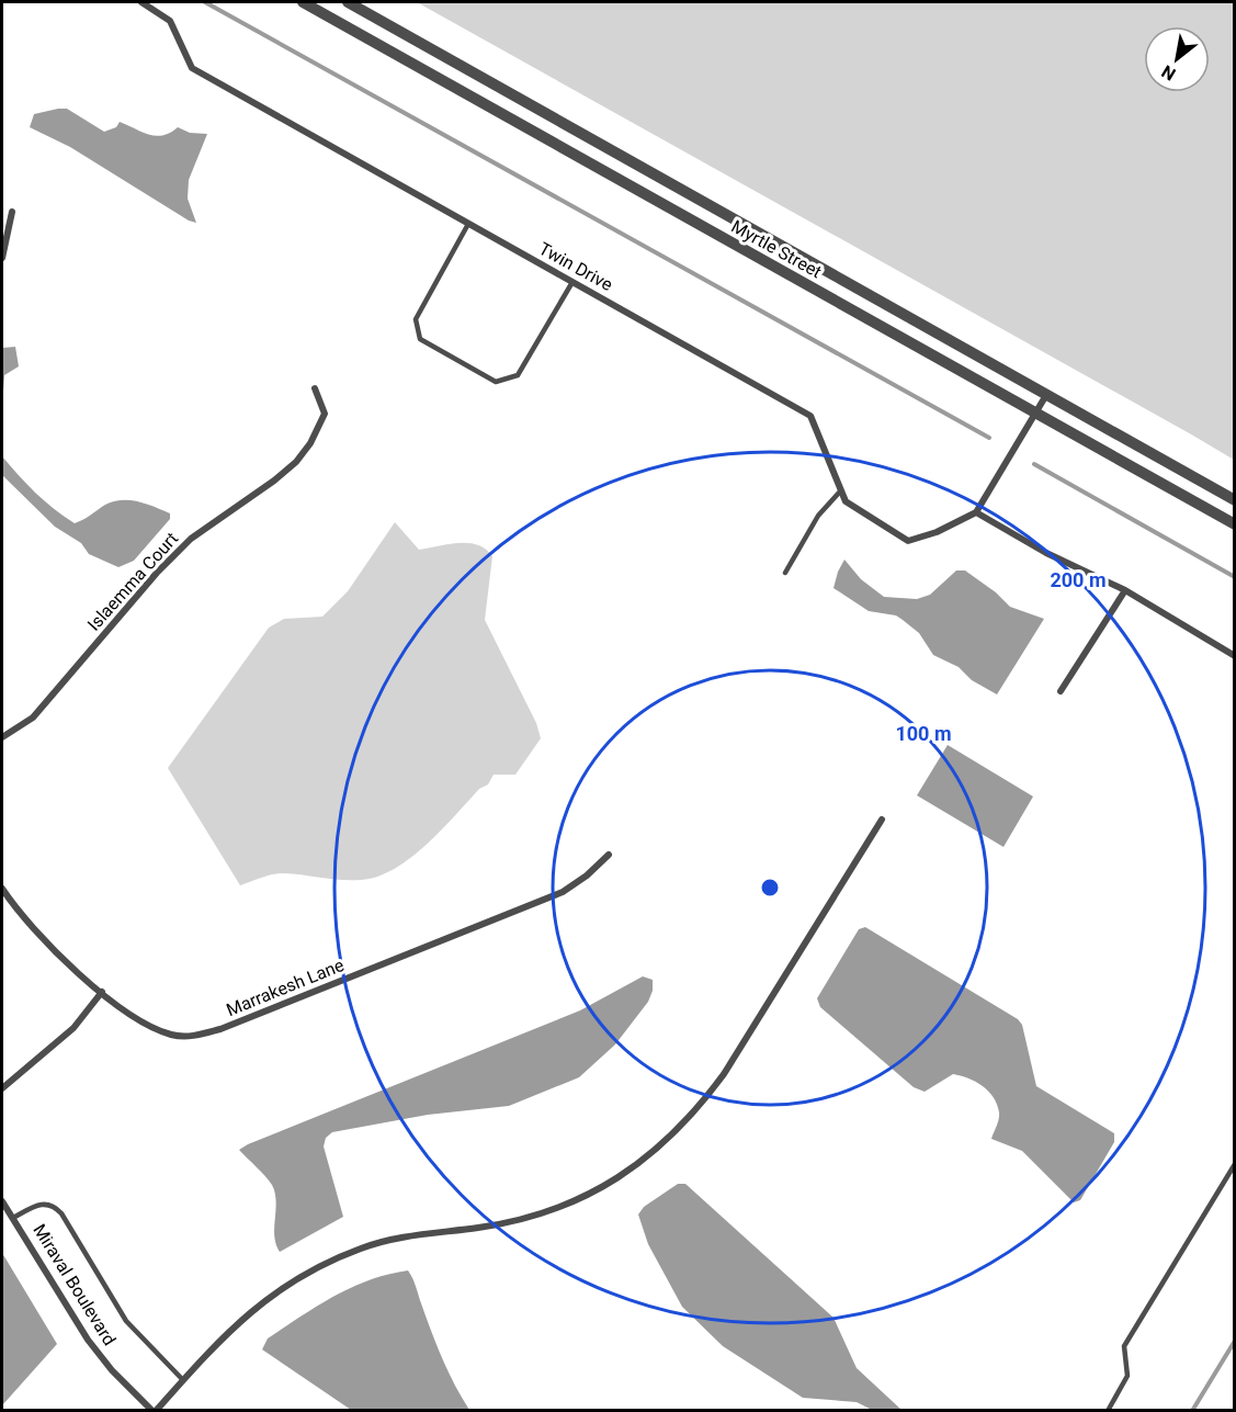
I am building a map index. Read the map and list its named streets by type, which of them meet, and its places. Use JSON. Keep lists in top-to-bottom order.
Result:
{
  "streets": {
    "street": [
      "Myrtle Street",
      "Twin Drive",
      "Islaemma Court",
      "Marrakesh Lane",
      "Miraval Boulevard"
    ]
  },
  "north": "bottom left",
  "rings": ["200 m", "100 m"]
}
